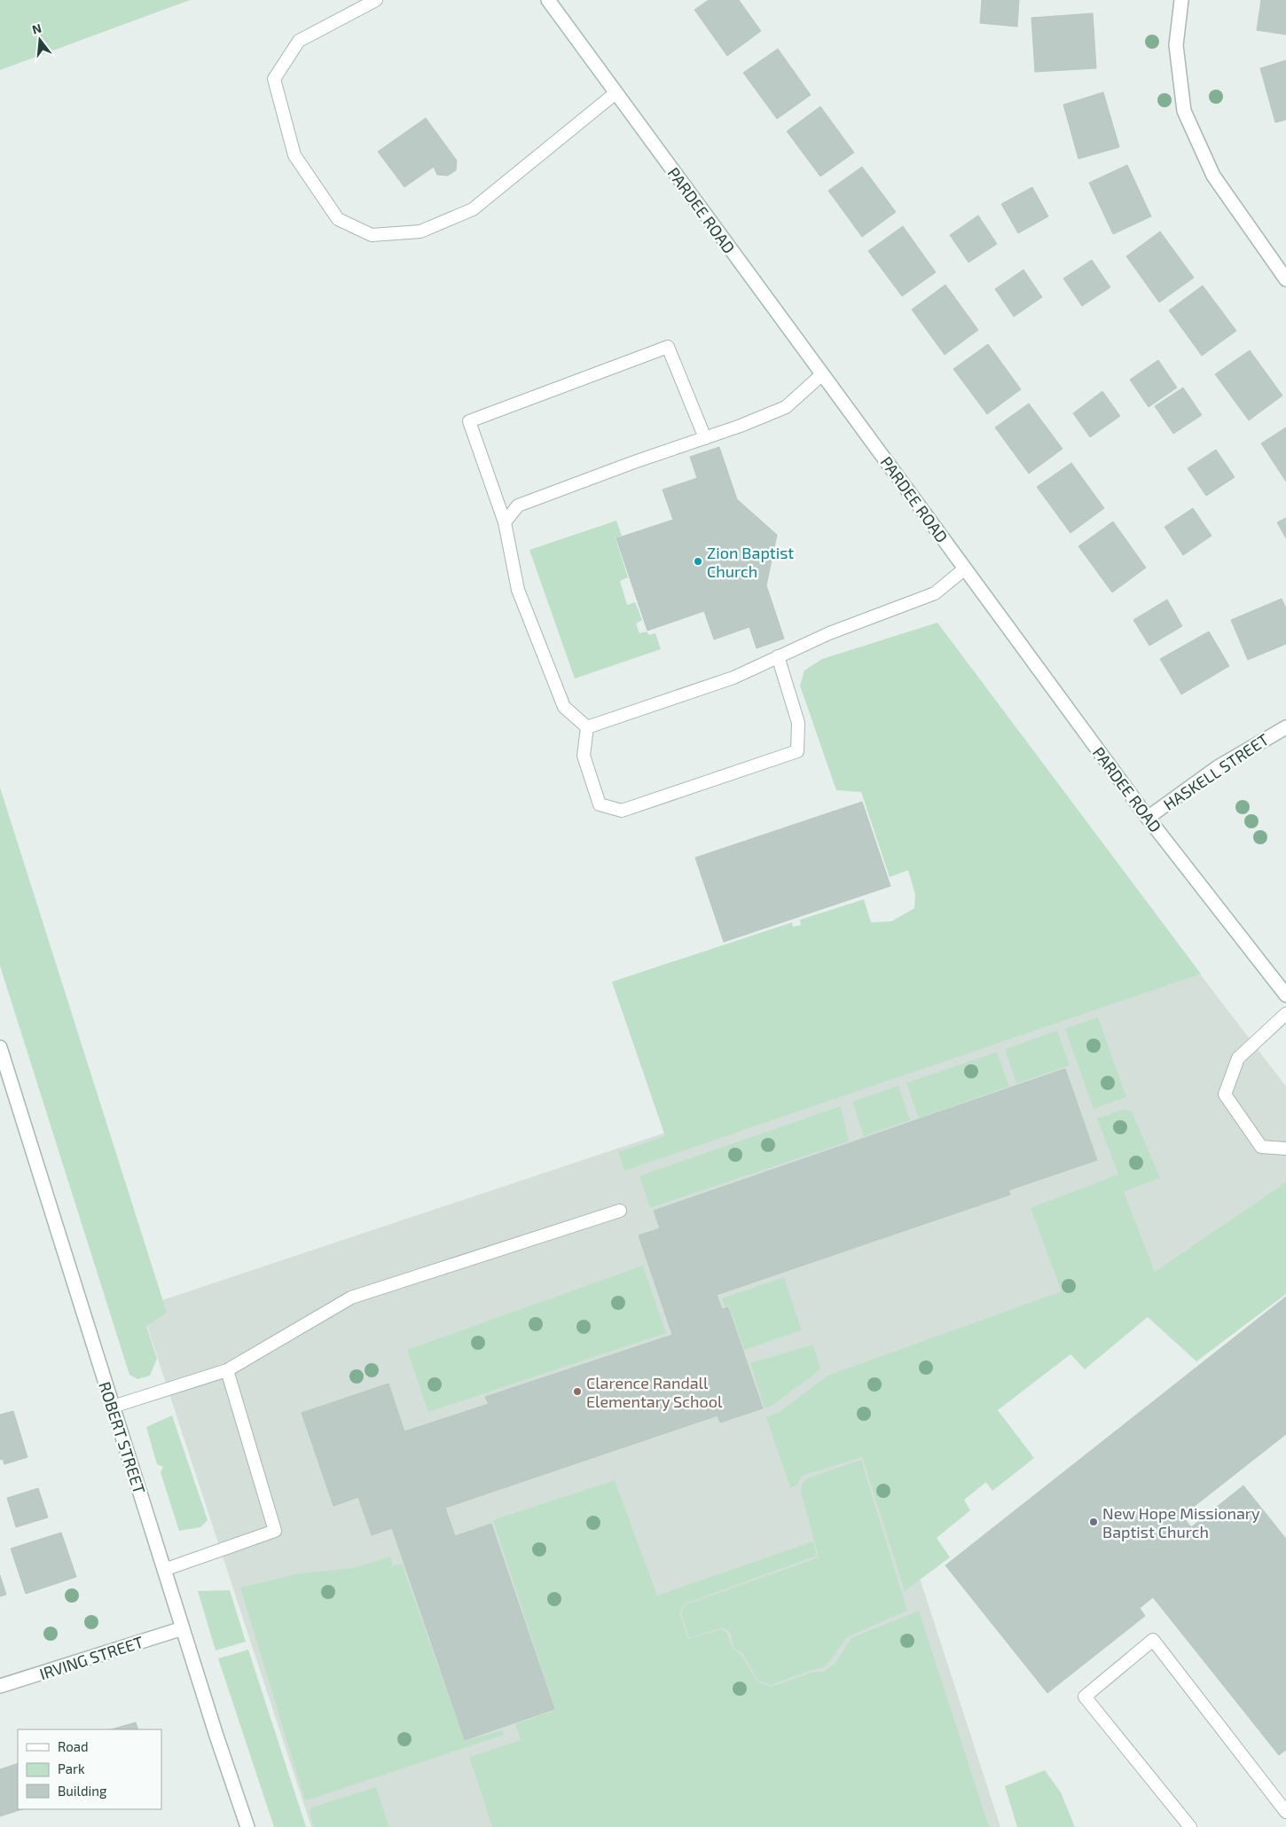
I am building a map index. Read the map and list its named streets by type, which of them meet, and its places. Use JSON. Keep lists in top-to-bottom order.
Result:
{
  "streets": {
    "street": [
      "PARDEE ROAD",
      "HASKELL STREET",
      "ROBERT STREET",
      "IRVING STREET"
    ]
  },
  "crossings": [
    ["PARDEE ROAD", "HASKELL STREET"],
    ["ROBERT STREET", "IRVING STREET"]
  ],
  "places": ["Zion Baptist Church", "Clarence Randall Elementary School", "New Hope Missionary Baptist Church"],
  "legend": ["Road", "Park", "Building"],
  "north": "top"
}
